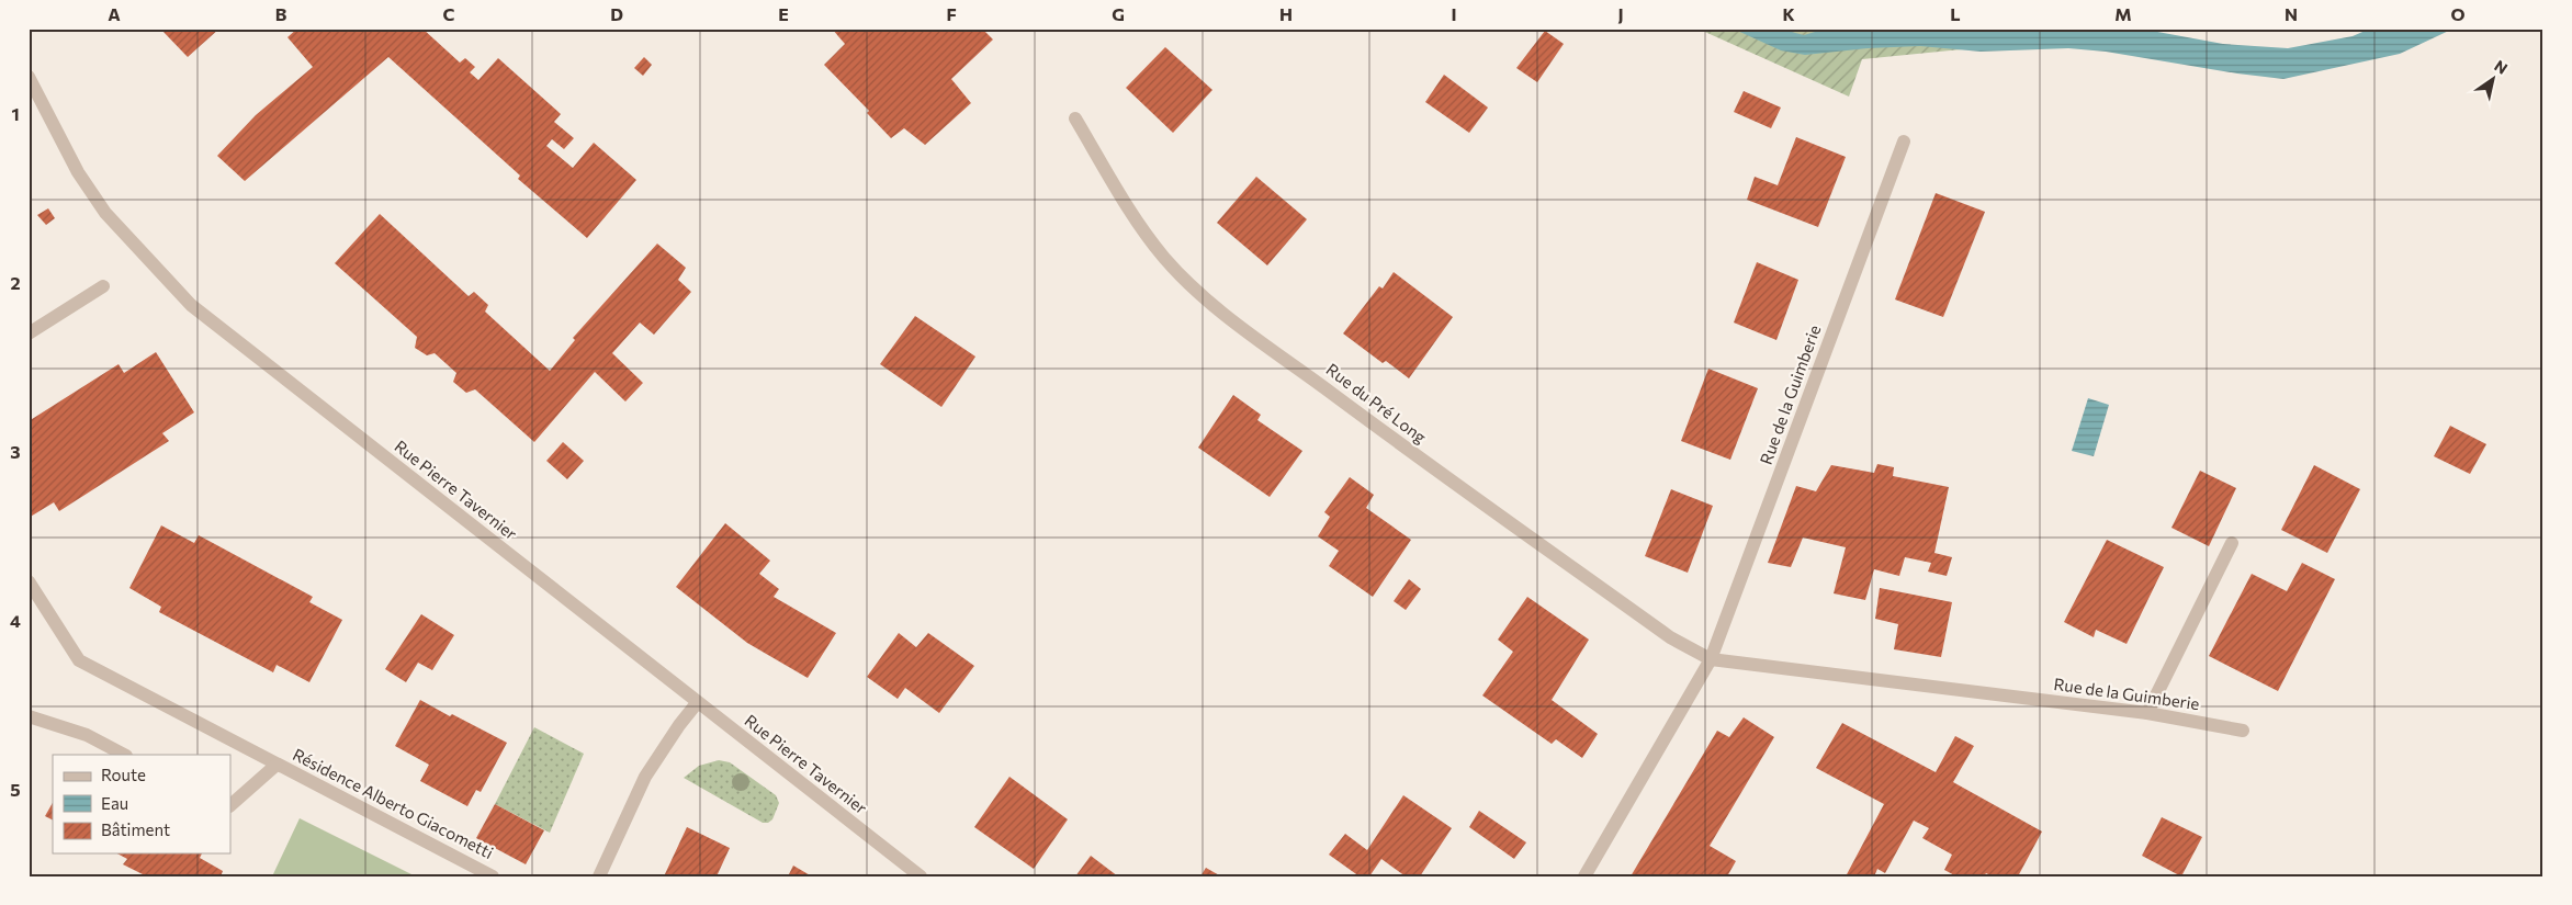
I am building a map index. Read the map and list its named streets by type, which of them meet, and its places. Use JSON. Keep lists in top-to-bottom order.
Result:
{
  "streets": {
    "street": [
      "Rue de la Guimberie",
      "Rue du Pré Long",
      "Rue Pierre Tavernier",
      "Résidence Alberto Giacometti"
    ]
  },
  "crossings": [
    ["Rue de la Guimberie", "Rue du Pré Long"]
  ],
  "legend": ["Route", "Eau", "Bâtiment"],
  "north": "top right",
  "grid": {
    "columns": [
      "A",
      "B",
      "C",
      "D",
      "E",
      "F",
      "G",
      "H",
      "I",
      "J",
      "K",
      "L",
      "M",
      "N",
      "O"
    ],
    "rows": [
      "1",
      "2",
      "3",
      "4",
      "5"
    ]
  }
}
